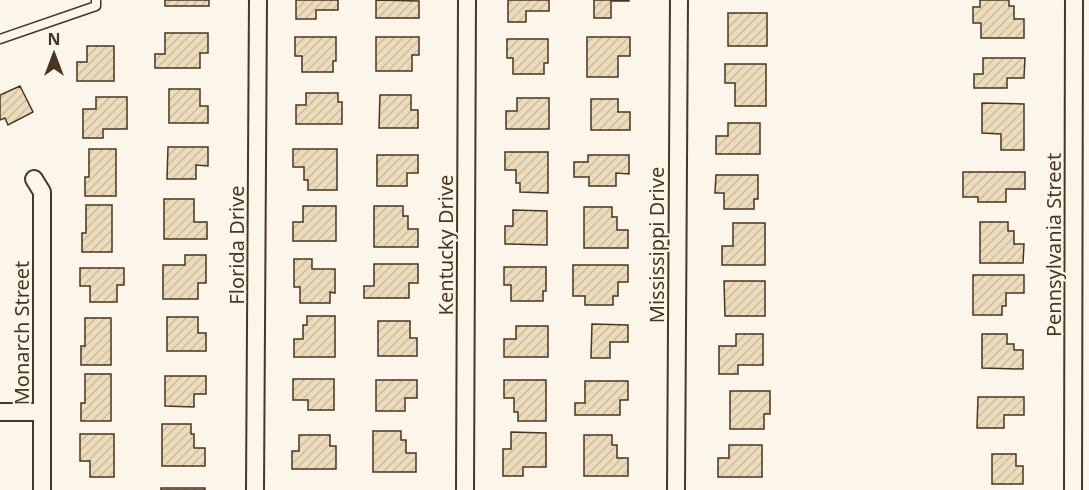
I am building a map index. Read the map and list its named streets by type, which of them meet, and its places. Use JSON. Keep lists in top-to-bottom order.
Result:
{
  "streets": {
    "street": [
      "Florida Drive",
      "Kentucky Drive",
      "Mississippi Drive",
      "Pennsylvania Street",
      "Monarch Street"
    ]
  },
  "north": "top"
}
